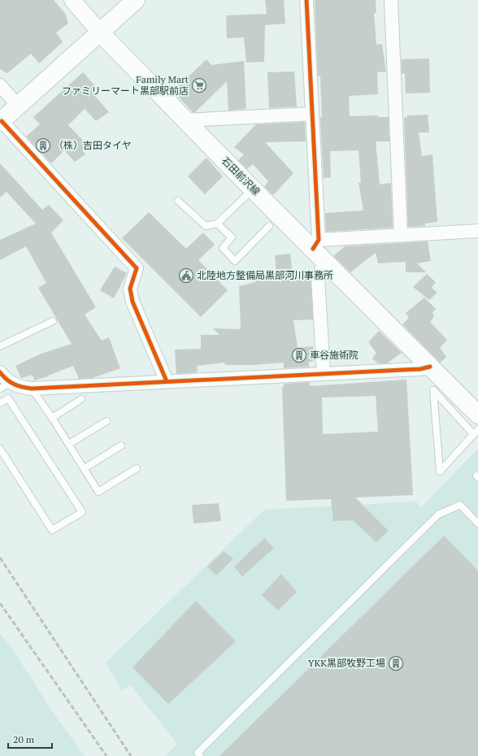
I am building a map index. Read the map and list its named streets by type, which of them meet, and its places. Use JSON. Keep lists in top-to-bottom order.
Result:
{
  "streets": {
    "main road": ["石田前沢線"]
  },
  "places": {
    "supermarket": ["Family Mart ファミリーマート黒部駅前店"],
    "building": ["（株）吉田タイヤ", "車谷施術院", "YKK黒部牧野工場"],
    "public building": ["北陸地方整備局黒部河川事務所"]
  },
  "scale_bar": "20 m"
}
